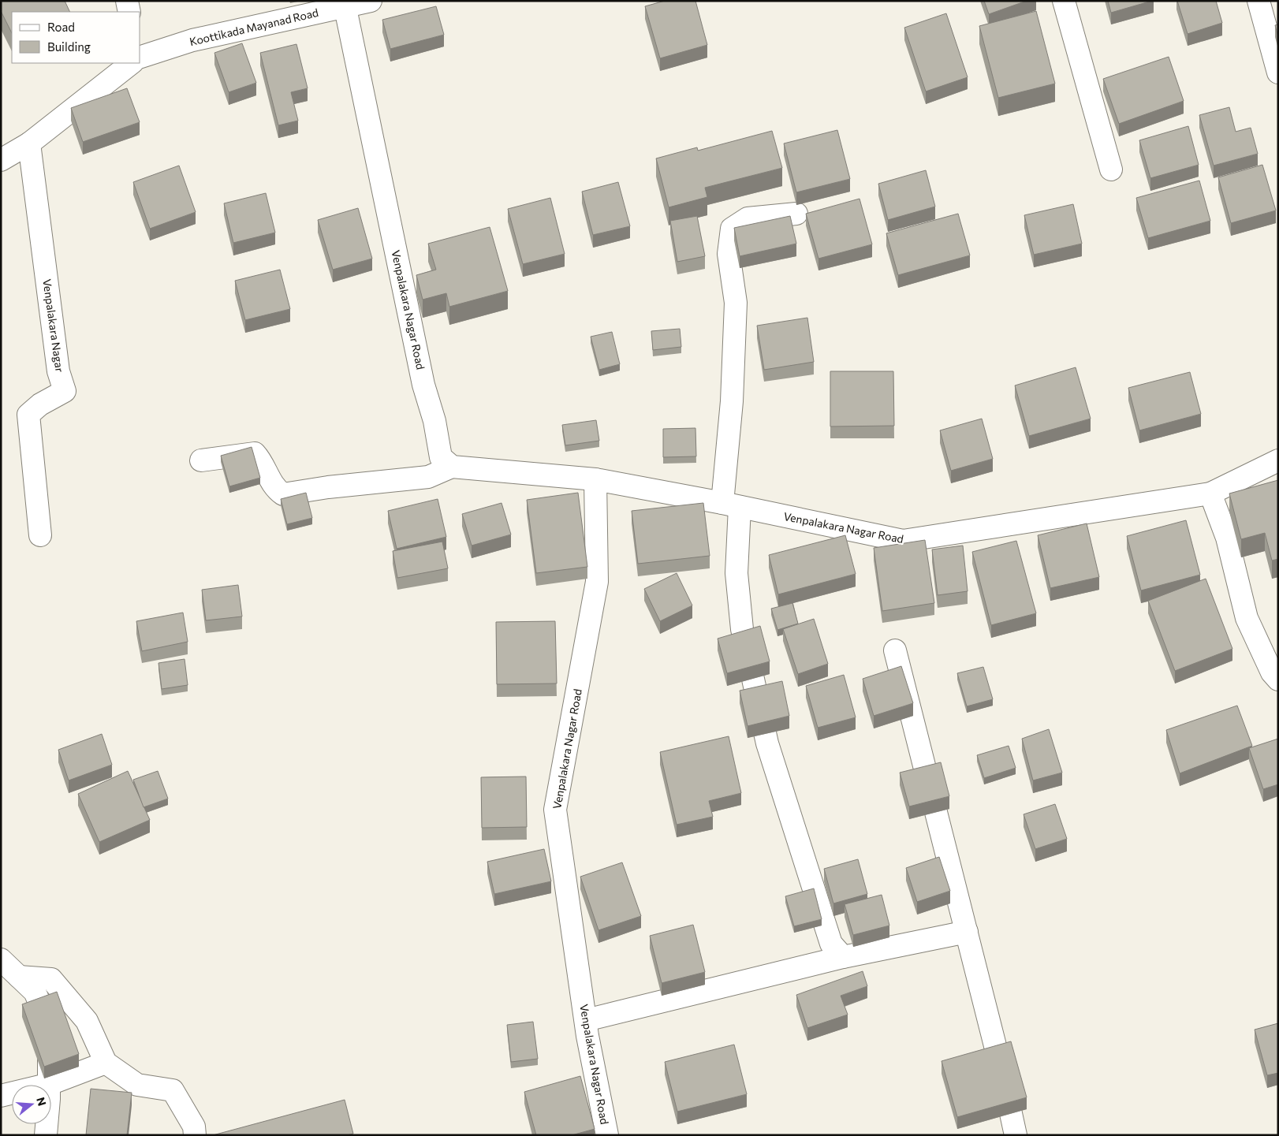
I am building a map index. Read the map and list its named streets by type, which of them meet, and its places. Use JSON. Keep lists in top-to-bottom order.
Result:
{
  "streets": {
    "street": ["Koottikada Mayanad Road", "Venpalakara Nagar Road", "Venpalakara Nagar"]
  },
  "crossings": [
    ["Koottikada Mayanad Road", "Venpalakara Nagar Road"]
  ],
  "legend": ["Road", "Building"],
  "north": "right"
}
